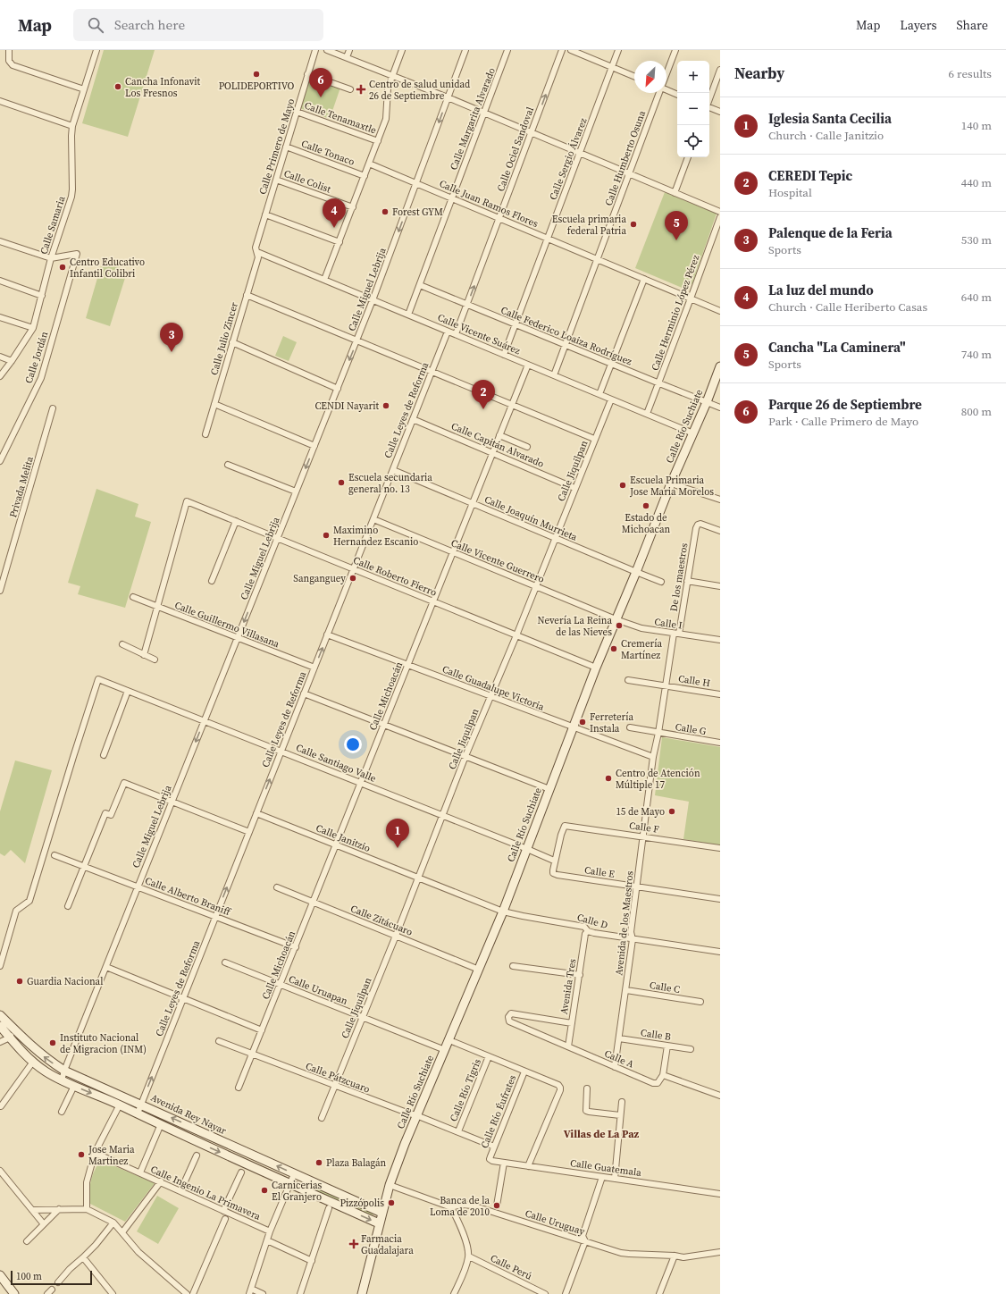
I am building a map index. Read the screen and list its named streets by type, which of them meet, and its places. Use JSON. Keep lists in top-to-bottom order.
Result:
{
  "streets": {
    "main road": ["Calle Río Suchiate", "Avenida Rey Nayar"],
    "street": [
      "Calle Tenamaxtle",
      "Calle Margarita Alvarado",
      "Calle Primero de Mayo",
      "Calle Ociel Sandoval",
      "Calle Tonaco",
      "Calle Humberto Osuna",
      "Calle Sergio Álvarez",
      "Calle Colist",
      "Calle Juan Ramos Flores",
      "Calle Samaria",
      "Calle Miguel Lebrija",
      "Calle Herminio López Pérez",
      "Calle Vicente Suárez",
      "Calle Federico Loaiza Rodríguez",
      "Calle Julio Zincer",
      "Calle Jordán",
      "Calle Leyes de Reforma",
      "Calle Capitán Alvarado",
      "Calle Jiquilpan",
      "Privada Melita",
      "Calle Joaquín Murrieta",
      "Calle Vicente Guerrero",
      "Calle Roberto Fierro",
      "De los maestros",
      "Calle I",
      "Calle Guillermo Villasana",
      "Calle H",
      "Calle Guadalupe Victoria",
      "Calle Michoacán",
      "Calle G",
      "Calle Santiago Valle",
      "Calle F",
      "Calle Janitzio",
      "Calle E",
      "Calle Alberto Braniff",
      "Calle Zitácuaro",
      "Calle D",
      "Avenida de los Maestros",
      "Avenida Tres",
      "Calle C",
      "Calle Uruapan",
      "Calle B",
      "Calle A",
      "Calle Pátzcuaro",
      "Calle Río Tigris",
      "Calle Río Éufrates",
      "Calle Guatemala",
      "Calle Ingenio La Primavera",
      "Calle Uruguay",
      "Calle Perú"
    ]
  },
  "crossings": [
    ["Calle Tenamaxtle", "Calle Primero de Mayo"],
    ["Calle Margarita Alvarado", "Calle Juan Ramos Flores"],
    ["Calle Margarita Alvarado", "Calle Vicente Suárez"],
    ["Calle Margarita Alvarado", "Calle Federico Loaiza Rodríguez"],
    ["Calle Primero de Mayo", "Calle Tonaco"],
    ["Calle Primero de Mayo", "Calle Colist"],
    ["Calle Primero de Mayo", "Calle Vicente Suárez"],
    ["Calle Primero de Mayo", "Calle Julio Zincer"],
    ["Calle Ociel Sandoval", "Calle Juan Ramos Flores"],
    ["Calle Ociel Sandoval", "Calle Vicente Suárez"],
    ["Calle Ociel Sandoval", "Calle Federico Loaiza Rodríguez"],
    ["Calle Humberto Osuna", "Calle Juan Ramos Flores"],
    ["Calle Humberto Osuna", "Calle Vicente Suárez"],
    ["Calle Humberto Osuna", "Calle Federico Loaiza Rodríguez"],
    ["Calle Sergio Álvarez", "Calle Juan Ramos Flores"],
    ["Calle Sergio Álvarez", "Calle Vicente Suárez"],
    ["Calle Sergio Álvarez", "Calle Federico Loaiza Rodríguez"],
    ["Calle Juan Ramos Flores", "Calle Miguel Lebrija"],
    ["Calle Juan Ramos Flores", "Calle Herminio López Pérez"],
    ["Calle Samaria", "Calle Jordán"],
    ["Calle Miguel Lebrija", "Calle Vicente Suárez"],
    ["Calle Miguel Lebrija", "Calle Roberto Fierro"],
    ["Calle Miguel Lebrija", "Calle Guillermo Villasana"],
    ["Calle Miguel Lebrija", "Calle Santiago Valle"],
    ["Calle Miguel Lebrija", "Calle Alberto Braniff"],
    ["Calle Miguel Lebrija", "Avenida Rey Nayar"],
    ["Calle Herminio López Pérez", "Calle Vicente Suárez"],
    ["Calle Herminio López Pérez", "Calle Federico Loaiza Rodríguez"],
    ["Calle Vicente Suárez", "Calle Julio Zincer"],
    ["Calle Vicente Suárez", "Calle Leyes de Reforma"],
    ["Calle Vicente Suárez", "Calle Río Suchiate"],
    ["Calle Vicente Suárez", "Calle Jiquilpan"],
    ["Calle Vicente Suárez", "Calle Michoacán"],
    ["Calle Federico Loaiza Rodríguez", "Calle Río Suchiate"],
    ["Calle Leyes de Reforma", "Calle Capitán Alvarado"],
    ["Calle Leyes de Reforma", "Calle Joaquín Murrieta"],
    ["Calle Leyes de Reforma", "Calle Vicente Guerrero"],
    ["Calle Leyes de Reforma", "Calle Roberto Fierro"],
    ["Calle Leyes de Reforma", "Calle Guillermo Villasana"],
    ["Calle Leyes de Reforma", "Calle Guadalupe Victoria"],
    ["Calle Leyes de Reforma", "Calle Santiago Valle"],
    ["Calle Leyes de Reforma", "Calle Janitzio"],
    ["Calle Leyes de Reforma", "Calle Alberto Braniff"],
    ["Calle Leyes de Reforma", "Avenida Rey Nayar"],
    ["Calle Río Suchiate", "Calle Joaquín Murrieta"],
    ["Calle Río Suchiate", "Calle Vicente Guerrero"],
    ["Calle Río Suchiate", "Calle Roberto Fierro"],
    ["Calle Río Suchiate", "Calle I"],
    ["Calle Río Suchiate", "Calle Guadalupe Victoria"],
    ["Calle Río Suchiate", "Calle Santiago Valle"],
    ["Calle Río Suchiate", "Calle Janitzio"],
    ["Calle Río Suchiate", "Calle Zitácuaro"],
    ["Calle Río Suchiate", "Calle D"],
    ["Calle Río Suchiate", "Calle Uruapan"],
    ["Calle Río Suchiate", "Calle Pátzcuaro"],
    ["Calle Río Suchiate", "Avenida Rey Nayar"],
    ["Calle Río Suchiate", "Calle Uruguay"],
    ["Calle Capitán Alvarado", "Calle Jiquilpan"],
    ["Calle Capitán Alvarado", "Calle Michoacán"],
    ["Calle Jiquilpan", "Calle Joaquín Murrieta"],
    ["Calle Jiquilpan", "Calle Vicente Guerrero"],
    ["Calle Jiquilpan", "Calle Roberto Fierro"],
    ["Calle Jiquilpan", "Calle Guadalupe Victoria"],
    ["Calle Jiquilpan", "Calle Santiago Valle"],
    ["Calle Jiquilpan", "Calle Janitzio"],
    ["Calle Jiquilpan", "Calle Zitácuaro"],
    ["Calle Jiquilpan", "Calle Uruapan"],
    ["Calle Jiquilpan", "Calle Pátzcuaro"],
    ["Calle Joaquín Murrieta", "Calle Michoacán"],
    ["Calle Vicente Guerrero", "Calle I"],
    ["Calle Vicente Guerrero", "Calle Michoacán"],
    ["Calle Roberto Fierro", "Calle Guillermo Villasana"],
    ["Calle Roberto Fierro", "Calle Michoacán"],
    ["De los maestros", "Calle I"],
    ["De los maestros", "Avenida de los Maestros"],
    ["Calle I", "Avenida de los Maestros"],
    ["Calle H", "Avenida de los Maestros"],
    ["Calle Guadalupe Victoria", "Calle Michoacán"],
    ["Calle Guadalupe Victoria", "Avenida de los Maestros"],
    ["Calle Michoacán", "Calle Santiago Valle"],
    ["Calle Michoacán", "Calle Janitzio"],
    ["Calle Michoacán", "Calle Alberto Braniff"],
    ["Calle Michoacán", "Calle Zitácuaro"],
    ["Calle Michoacán", "Calle Uruapan"],
    ["Calle Michoacán", "Calle Pátzcuaro"],
    ["Calle G", "Avenida de los Maestros"],
    ["Calle F", "Calle E"],
    ["Calle F", "Avenida de los Maestros"],
    ["Calle Janitzio", "Calle D"],
    ["Calle E", "Avenida de los Maestros"],
    ["Calle D", "Avenida de los Maestros"],
    ["Calle D", "Avenida Tres"],
    ["Avenida de los Maestros", "Calle C"],
    ["Avenida de los Maestros", "Calle B"],
    ["Avenida de los Maestros", "Calle A"],
    ["Avenida Tres", "Calle A"],
    ["Calle Río Éufrates", "Calle Guatemala"]
  ],
  "one_way": ["Calle Ociel Sandoval", "Calle Miguel Lebrija", "Calle Leyes de Reforma"],
  "districts": ["Villas de La Paz"],
  "places": {
    "other": [
      "POLIDEPORTIVO",
      "Cancha Infonavit Los Fresnos",
      "Forest GYM",
      "Escuela primaria federal Patria",
      "Centro Educativo Infantil Colibri",
      "CENDI Nayarit",
      "Escuela secundaria general no. 13",
      "Escuela Primaria Jose Maria Morelos",
      "Estado de Michoacan",
      "Maximino Hernandez Escanio",
      "Sanganguey",
      "Nevería La Reina de las Nieves",
      "Cremería Martínez",
      "Ferretería Instala",
      "Centro de Atención Múltiple 17",
      "15 de Mayo",
      "Guardia Nacional",
      "Instituto Nacional de Migracion (INM)",
      "Jose Maria Martinez",
      "Plaza Balagán",
      "Carnicerias El Granjero",
      "Pizzópolis",
      "Banca de la Loma de 2010"
    ],
    "health": ["Centro de salud unidad 26 de Septiembre", "Farmacia Guadalajara"]
  },
  "scale_bar": "100 m",
  "north": "bottom left",
  "page": {
    "header": "Map",
    "search": "Search here",
    "nav": ["Map", "Layers", "Share"],
    "heading": ["Nearby", "6 results"],
    "map_buttons": ["+", "−"],
    "pins": [
      "6",
      "4",
      "5",
      "3",
      "2",
      "1"
    ],
    "list": [
      {
        "mark": "1",
        "name": "Iglesia Santa Cecilia",
        "note": "Church · Calle Janitzio",
        "value": "140 m"
      },
      {
        "mark": "2",
        "name": "CEREDI Tepic",
        "note": "Hospital",
        "value": "440 m"
      },
      {
        "mark": "3",
        "name": "Palenque de la Feria",
        "note": "Sports",
        "value": "530 m"
      },
      {
        "mark": "4",
        "name": "La luz del mundo",
        "note": "Church · Calle Heriberto Casas",
        "value": "640 m"
      },
      {
        "mark": "5",
        "name": "Cancha \"La Caminera\"",
        "note": "Sports",
        "value": "740 m"
      },
      {
        "mark": "6",
        "name": "Parque 26 de Septiembre",
        "note": "Park · Calle Primero de Mayo",
        "value": "800 m"
      }
    ],
    "scale": "100 m"
  }
}
